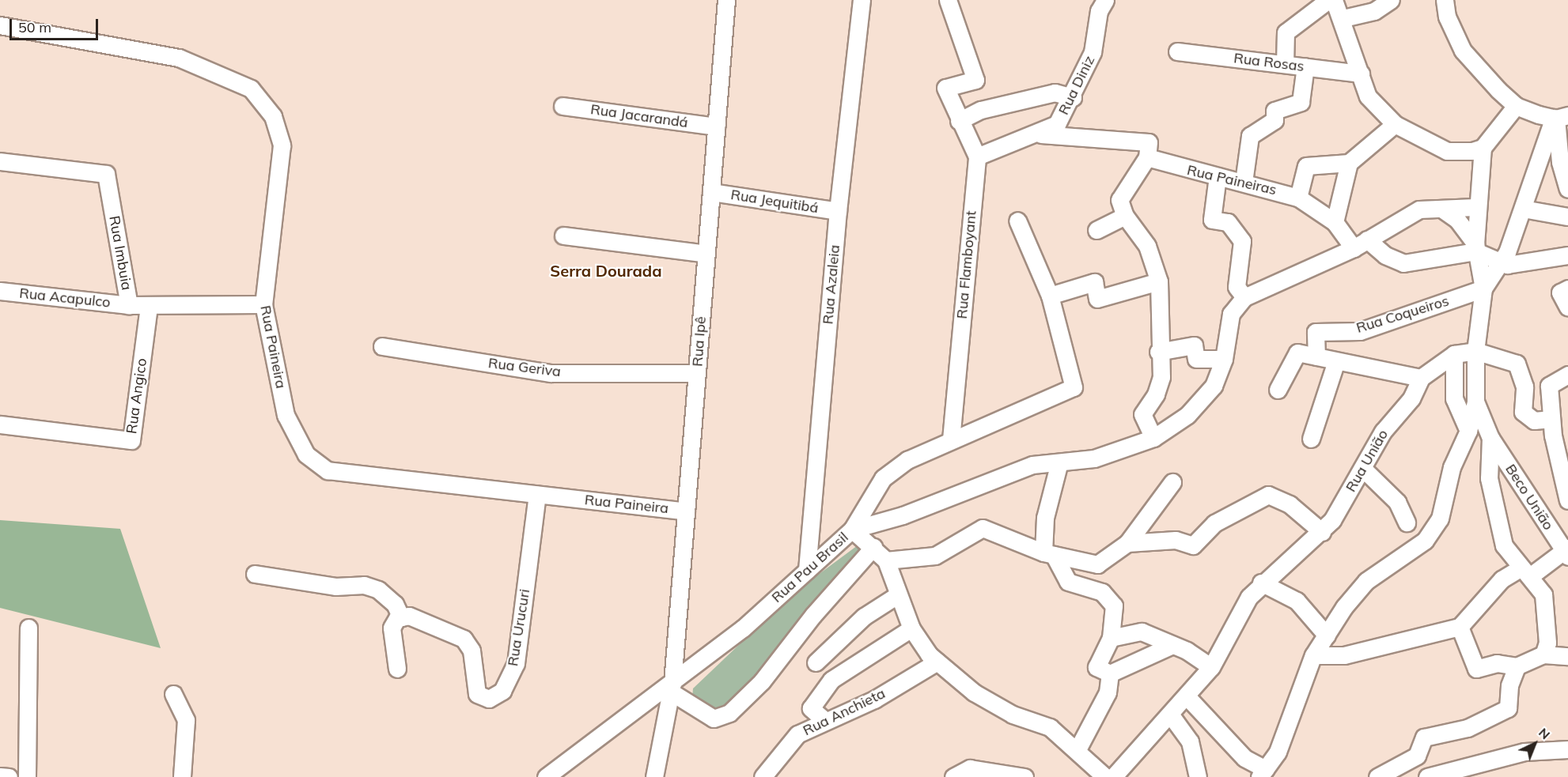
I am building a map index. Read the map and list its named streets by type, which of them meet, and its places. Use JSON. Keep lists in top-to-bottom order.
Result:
{
  "streets": {
    "street": [
      "Rua Rosas",
      "Rua Diniz",
      "Rua Jacarandá",
      "Rua Paineiras",
      "Rua Jequitibá",
      "Rua Imbuia",
      "Rua Flamboyant",
      "Rua Azaleia",
      "Rua Acapulco",
      "Rua Coqueiros",
      "Rua Ipê",
      "Rua Paineira",
      "Rua Geriva",
      "Rua Angico",
      "Rua União",
      "Beco União",
      "Rua Pau Brasil",
      "Rua Urucuri",
      "Rua Anchieta"
    ]
  },
  "crossings": [
    ["Rua Jacarandá", "Rua Ipê"],
    ["Rua Jequitibá", "Rua Azaleia"],
    ["Rua Jequitibá", "Rua Ipê"],
    ["Rua Imbuia", "Rua Acapulco"],
    ["Rua Imbuia", "Rua Paineira"],
    ["Rua Imbuia", "Rua Angico"],
    ["Rua Flamboyant", "Rua Pau Brasil"],
    ["Rua Azaleia", "Rua Pau Brasil"],
    ["Rua Ipê", "Rua Paineira"],
    ["Rua Ipê", "Rua Geriva"],
    ["Rua Ipê", "Rua Pau Brasil"],
    ["Rua Paineira", "Rua Urucuri"]
  ],
  "districts": ["Serra Dourada"],
  "scale_bar": "50 m",
  "north": "top right"
}
